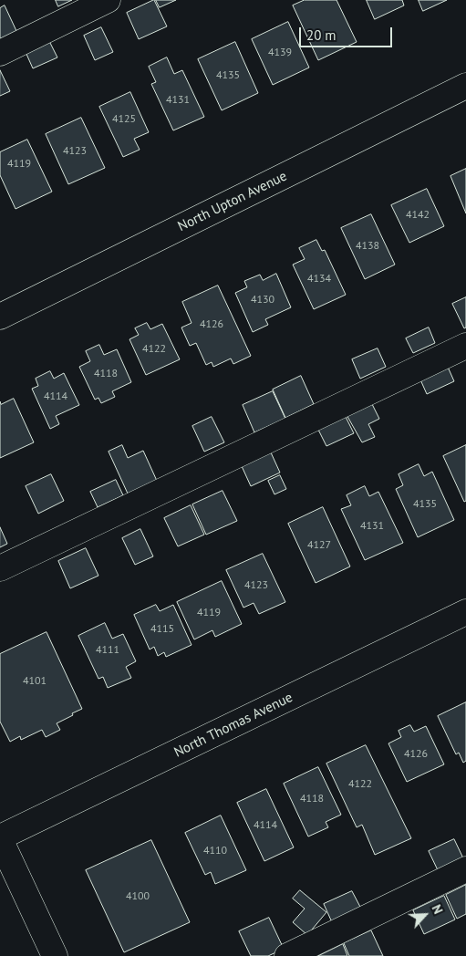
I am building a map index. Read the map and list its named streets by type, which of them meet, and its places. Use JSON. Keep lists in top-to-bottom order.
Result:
{
  "streets": {
    "street": ["North Upton Avenue", "North Thomas Avenue"]
  },
  "house_numbers": [
    "4139",
    "4135",
    "4131",
    "4125",
    "4123",
    "4119",
    "4142",
    "4138",
    "4134",
    "4130",
    "4126",
    "4122",
    "4118",
    "4114",
    "4135",
    "4131",
    "4127",
    "4123",
    "4119",
    "4115",
    "4111",
    "4101",
    "4126",
    "4122",
    "4118",
    "4114",
    "4110",
    "4100"
  ],
  "scale_bar": "20 m",
  "north": "top right"
}
